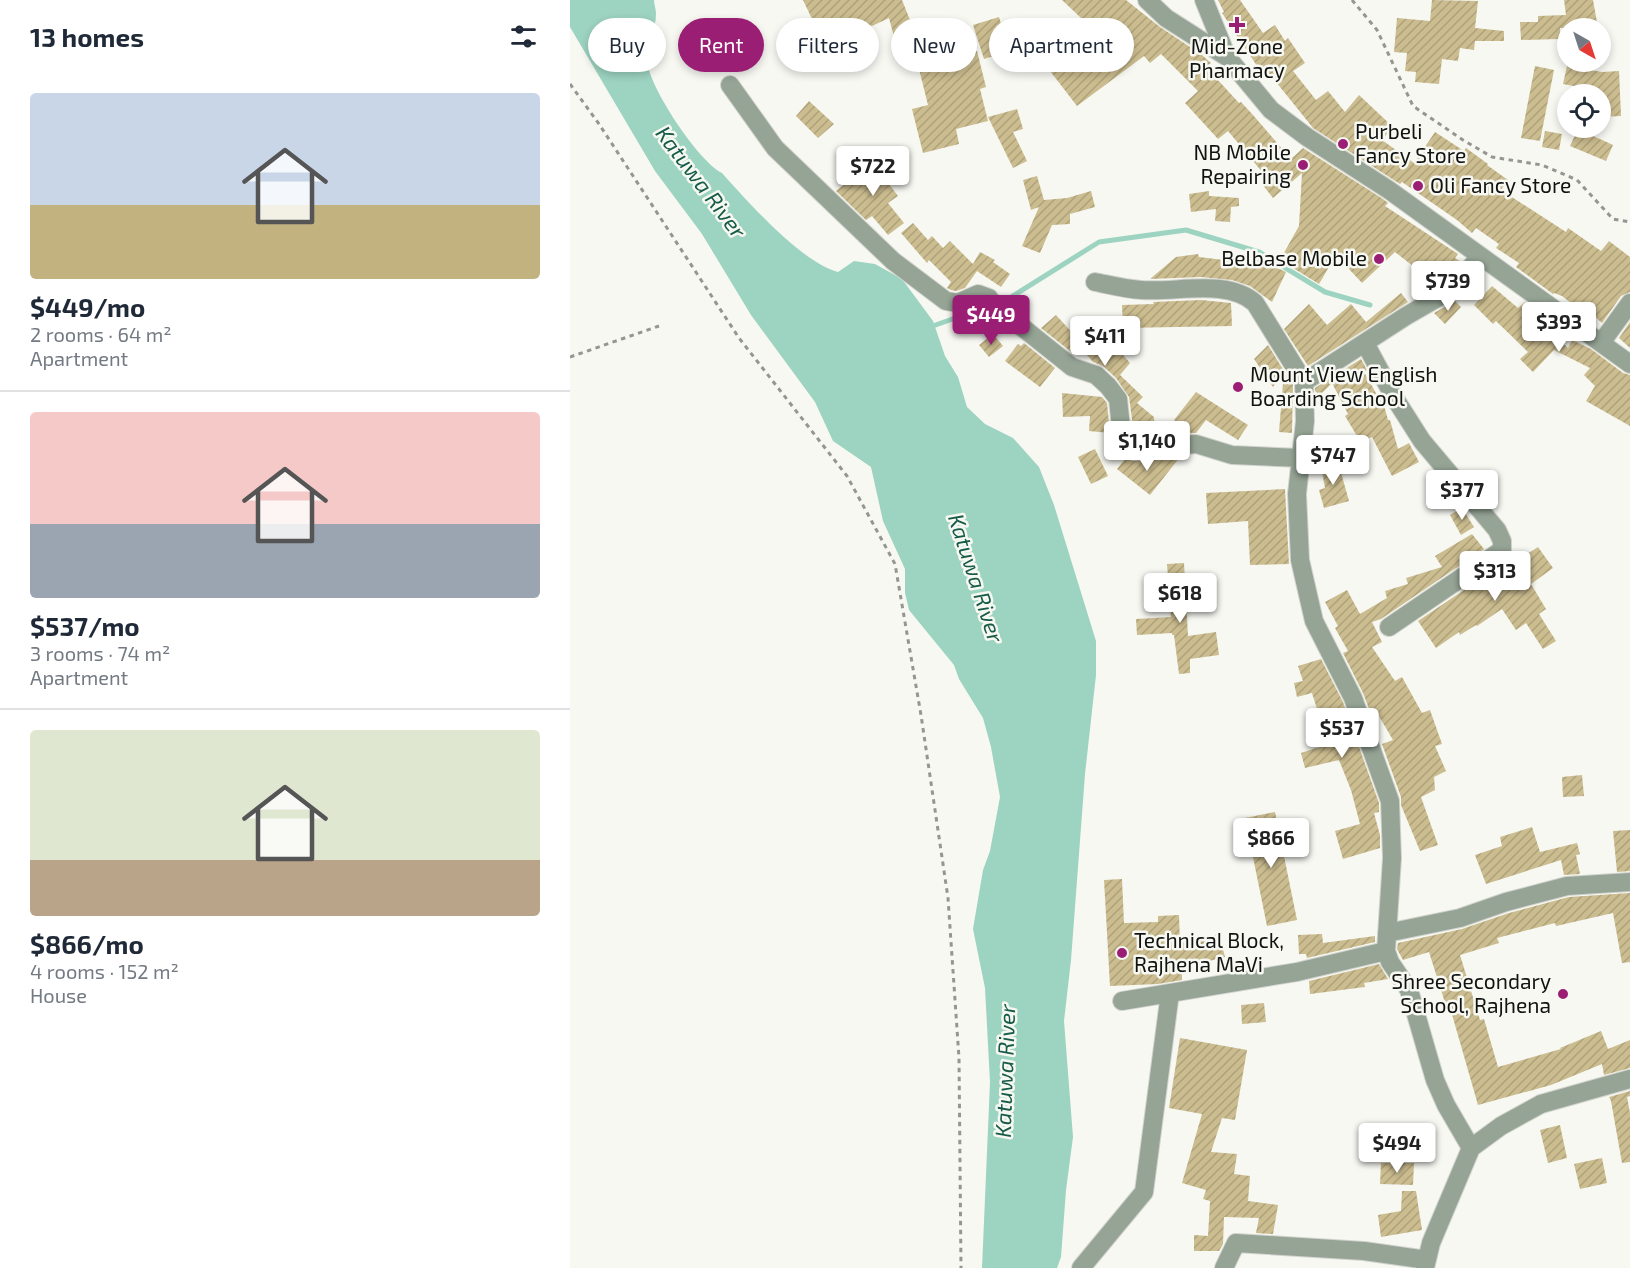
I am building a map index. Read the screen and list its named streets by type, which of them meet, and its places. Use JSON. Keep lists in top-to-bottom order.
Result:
{
  "water": ["Katuwa River"],
  "places": {
    "health": ["Mid-Zone Pharmacy"],
    "other": [
      "Purbeli Fancy Store",
      "NB Mobile Repairing",
      "Oli Fancy Store",
      "Belbase Mobile",
      "Mount View English Boarding School",
      "Technical Block, Rajhena MaVi",
      "Shree Secondary School, Rajhena"
    ]
  },
  "north": "bottom right",
  "page": {
    "heading": "13 homes",
    "chip": [
      "Buy",
      "Rent",
      "Filters",
      "New",
      "Apartment"
    ],
    "list": [
      {
        "name": "$449/mo",
        "note": "2 rooms · 64 m² · Apartment"
      },
      {
        "name": "$537/mo",
        "note": "3 rooms · 74 m² · Apartment"
      },
      {
        "name": "$866/mo",
        "note": "4 rooms · 152 m² · House"
      }
    ],
    "price": [
      "$722",
      "$739",
      "$449",
      "$393",
      "$411",
      "$1,140",
      "$747",
      "$377",
      "$313",
      "$618",
      "$537",
      "$866",
      "$494"
    ]
  }
}
